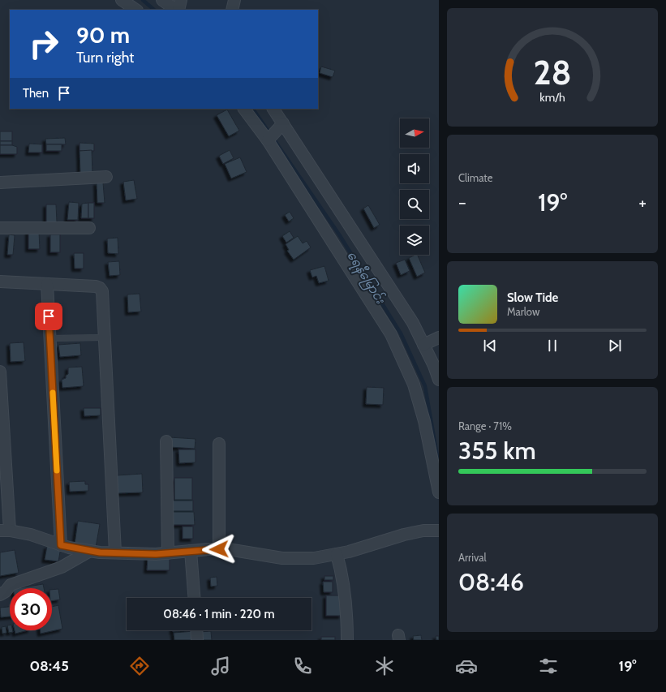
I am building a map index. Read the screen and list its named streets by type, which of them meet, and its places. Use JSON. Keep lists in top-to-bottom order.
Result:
{
  "water": ["ရေနီမြောင်း"],
  "north": "right",
  "page": {
    "turn": ["90 m", "Turn right"],
    "then": "Then",
    "tile": [
      "Climate",
      ["Range · 71%", "355 km"],
      ["Arrival", "08:46"]
    ],
    "heat": ["−", "19°", "+"],
    "song": ["Slow Tide", "Marlow"],
    "limit": "30",
    "trip": "08:46 · 1 min · 220 m",
    "tabs": ["08:45", "19°"],
    "gauge": ["28", "km/h"]
  }
}
